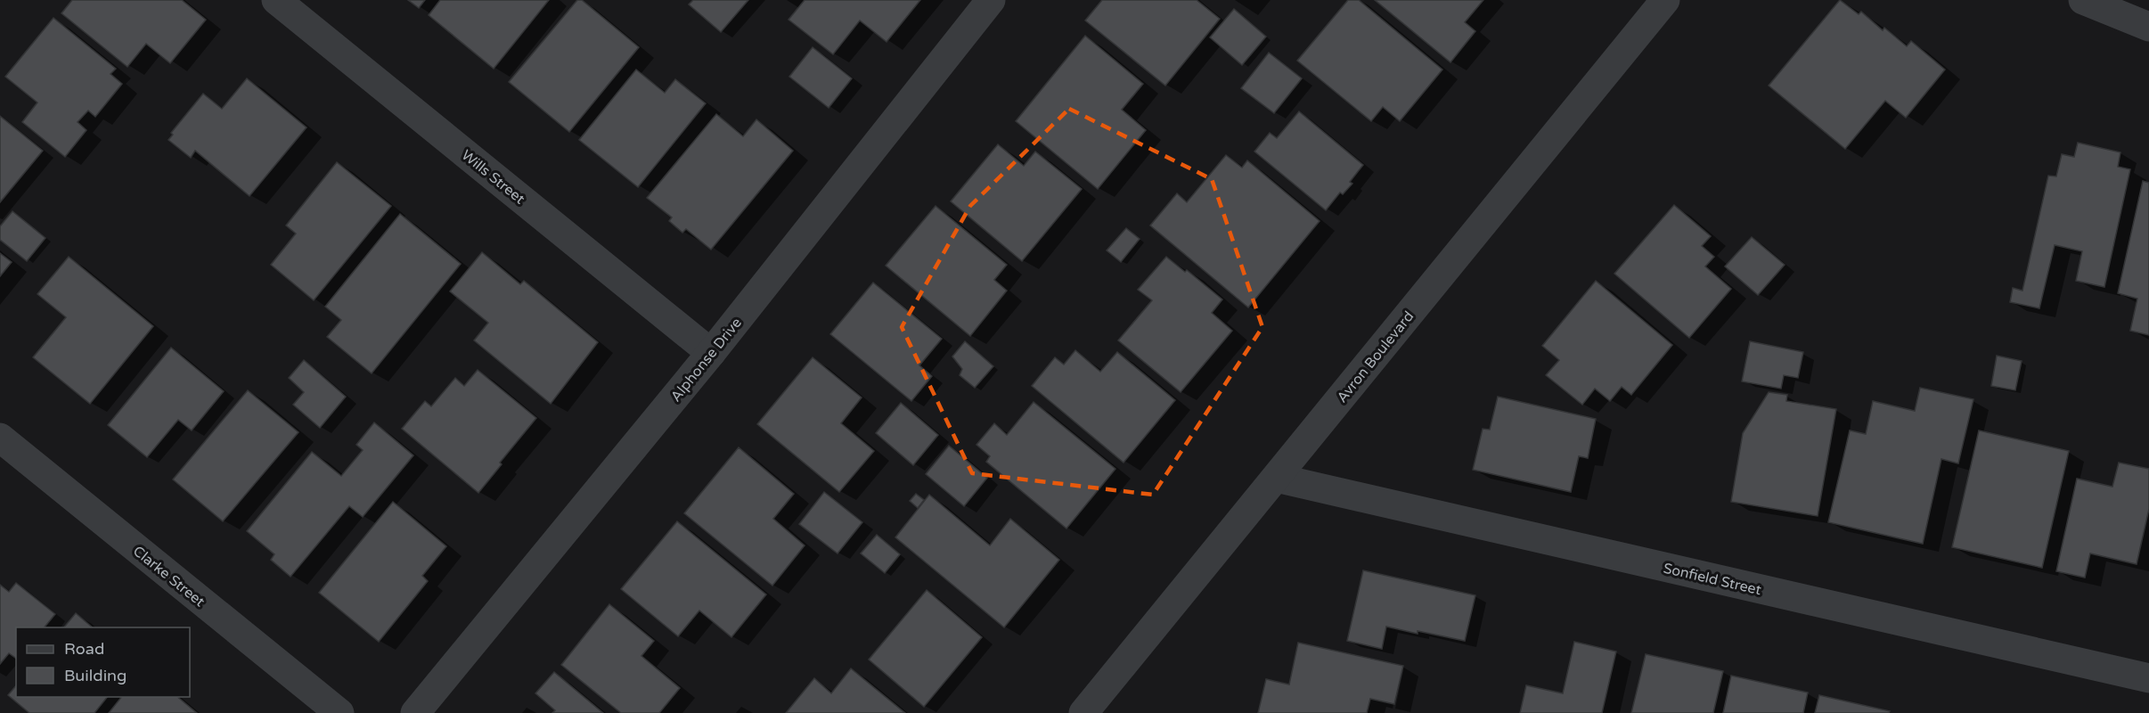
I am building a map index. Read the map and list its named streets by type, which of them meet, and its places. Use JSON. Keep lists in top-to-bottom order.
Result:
{
  "streets": {
    "street": [
      "Wills Street",
      "Avron Boulevard",
      "Alphonse Drive",
      "Clarke Street",
      "Sonfield Street"
    ]
  },
  "crossings": [
    ["Wills Street", "Alphonse Drive"],
    ["Avron Boulevard", "Sonfield Street"]
  ],
  "legend": ["Road", "Building"]
}
